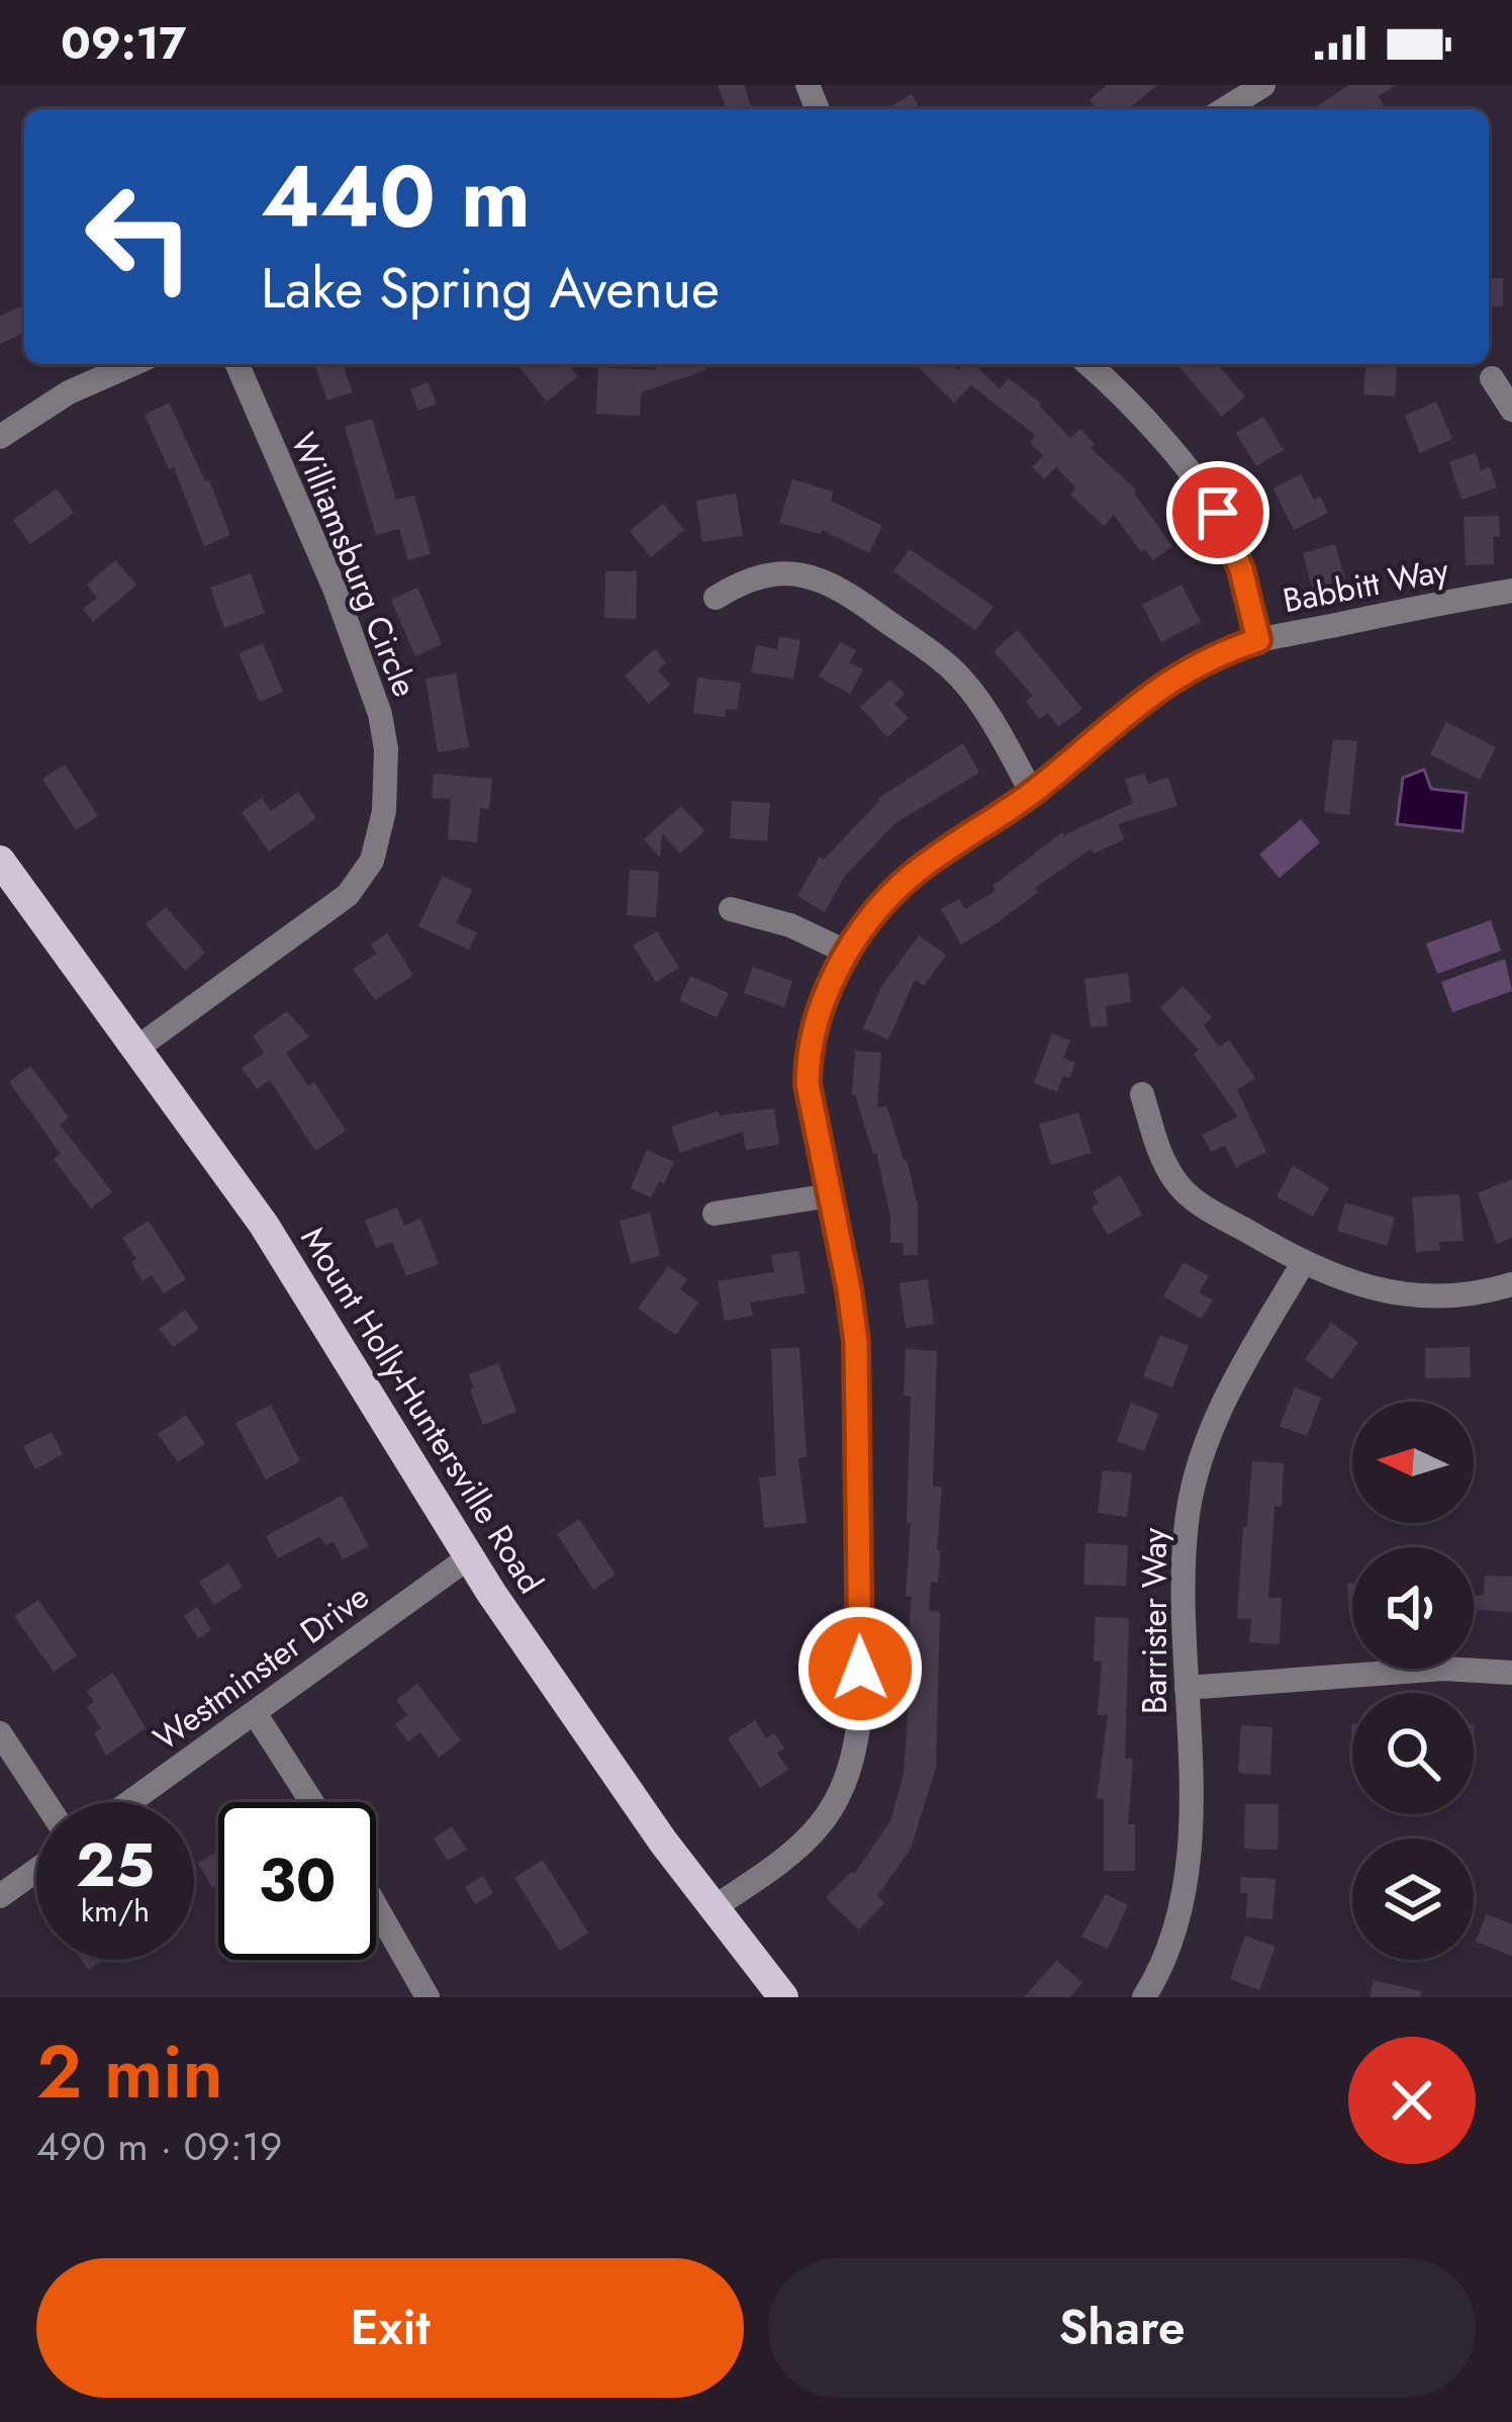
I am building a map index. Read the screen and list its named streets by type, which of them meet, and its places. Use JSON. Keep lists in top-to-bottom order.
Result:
{
  "streets": {
    "main road": ["Mount Holly-Huntersville Road"],
    "street": [
      "Williamsburg Circle",
      "Babbitt Way",
      "Barrister Way",
      "Westminster Drive"
    ]
  },
  "crossings": [
    ["Williamsburg Circle", "Mount Holly-Huntersville Road"],
    ["Babbitt Way", "Mount Holly-Huntersville Road"],
    ["Mount Holly-Huntersville Road", "Westminster Drive"]
  ],
  "north": "left",
  "page": {
    "status": "09:17",
    "turn": ["440 m", "Lake Spring Avenue"],
    "speed": "25 km/h",
    "limit": "30",
    "heading": ["2 min", "490 m · 09:19"],
    "buttons": ["Exit", "Share"]
  }
}
